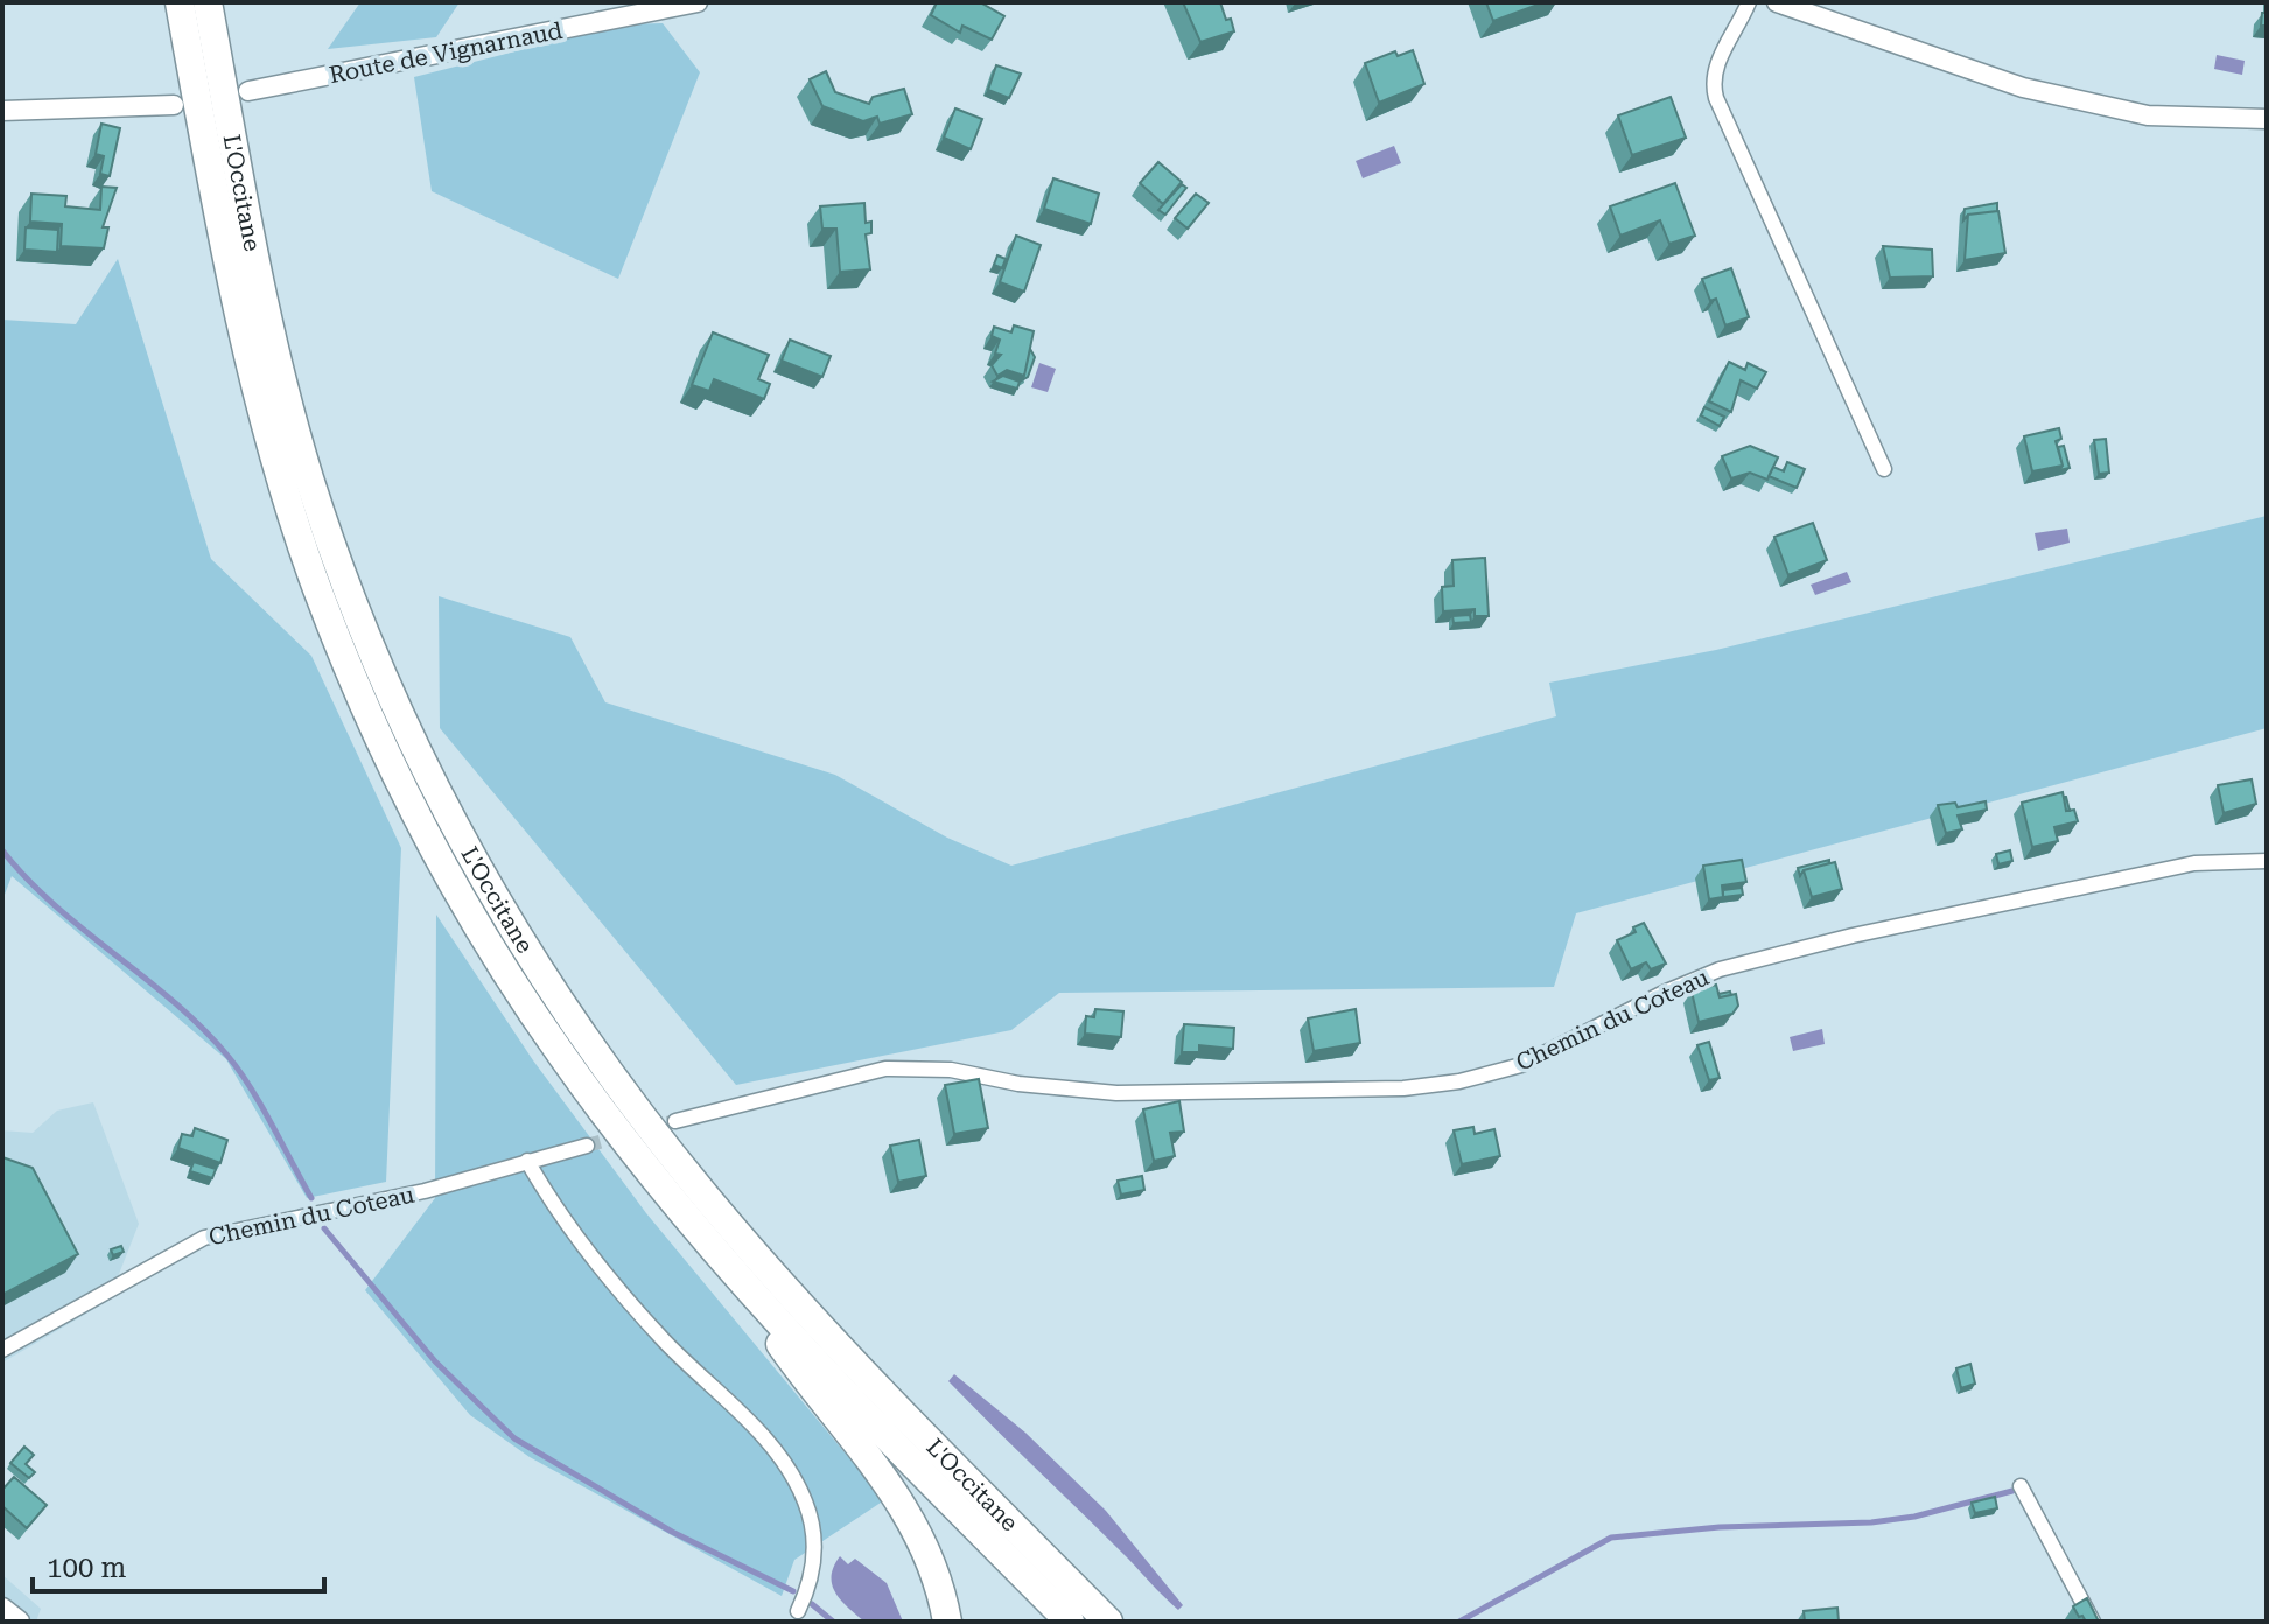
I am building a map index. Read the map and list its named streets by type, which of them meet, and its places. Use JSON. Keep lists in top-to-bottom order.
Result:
{
  "streets": {
    "highway": ["L'Occitane"],
    "street": ["Route de Vignarnaud", "Chemin du Coteau"]
  },
  "scale_bar": "100 m"
}
